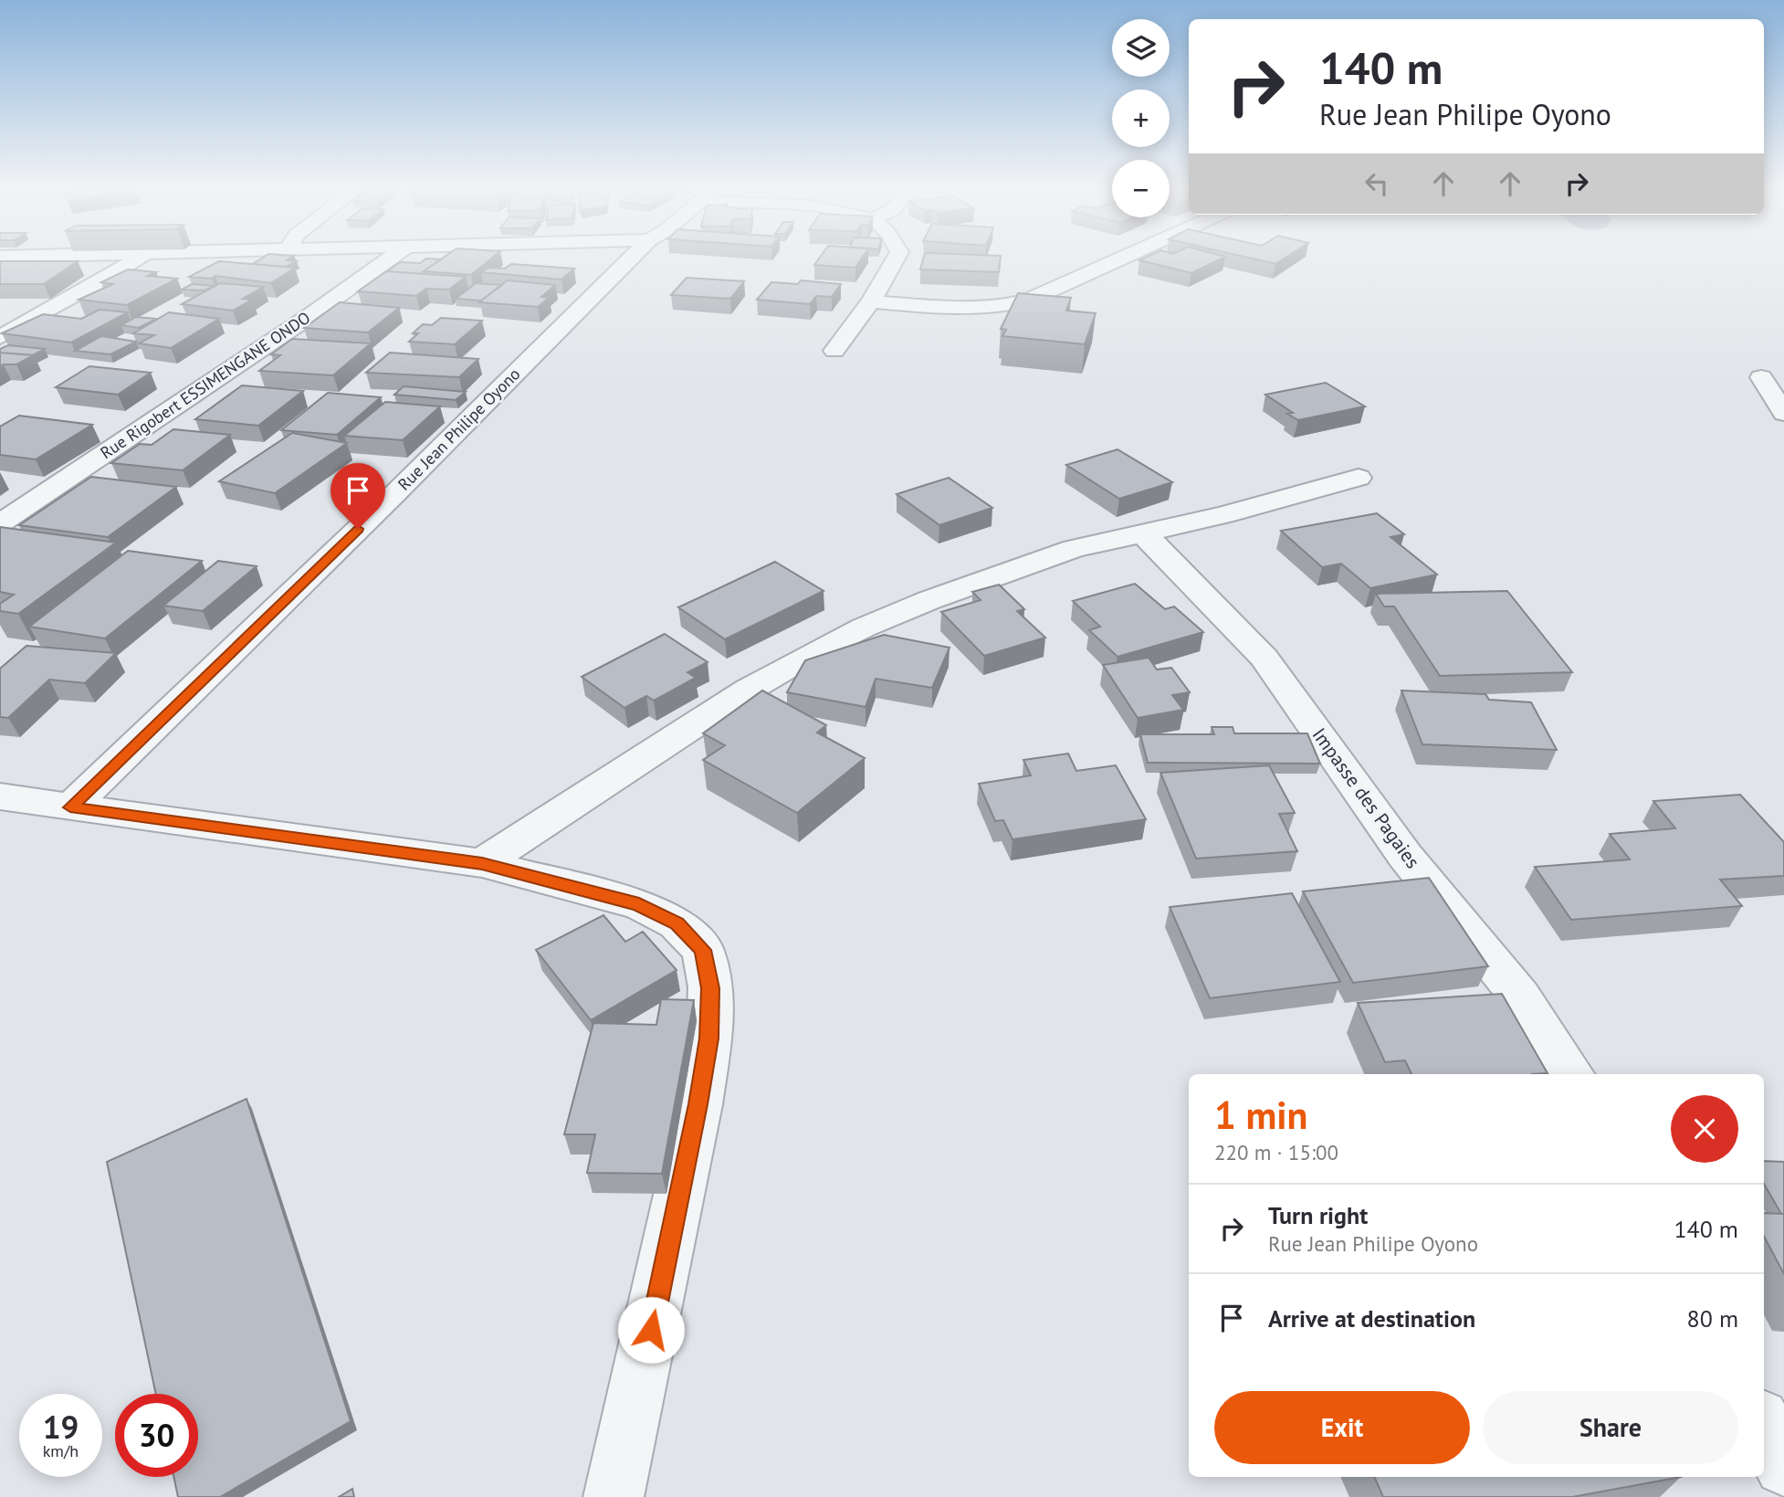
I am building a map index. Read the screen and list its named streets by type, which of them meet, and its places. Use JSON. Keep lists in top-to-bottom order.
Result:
{
  "streets": {
    "street": ["Rue Rigobert ESSIMENGANE ONDO", "Rue Jean Philipe Oyono", "Impasse des Pagaies"]
  },
  "page": {
    "map_buttons": ["+", "−"],
    "turn": ["140 m", "Rue Jean Philipe Oyono"],
    "heading": ["1 min", "220 m · 15:00"],
    "list": [
      {
        "name": "Turn right",
        "note": "Rue Jean Philipe Oyono",
        "value": "140 m"
      },
      {
        "name": "Arrive at destination",
        "value": "80 m"
      }
    ],
    "buttons": ["Exit", "Share"],
    "speed": "19 km/h",
    "limit": "30"
  }
}
